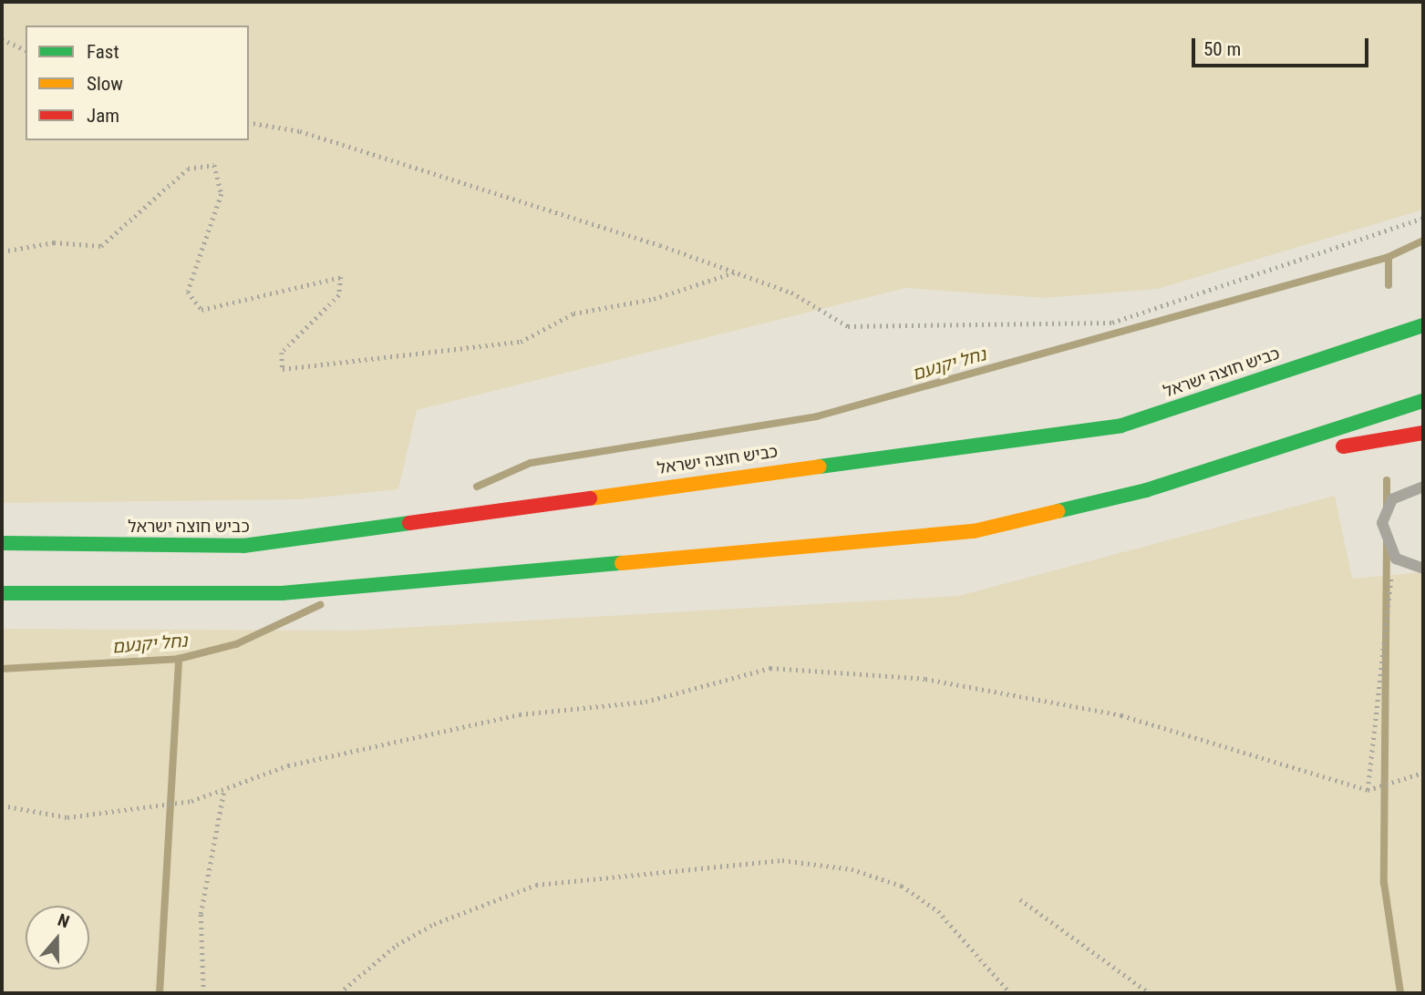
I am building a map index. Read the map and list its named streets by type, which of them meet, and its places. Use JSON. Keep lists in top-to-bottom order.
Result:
{
  "streets": {
    "highway": ["כביש חוצה ישראל"]
  },
  "water": ["נחל יקנעם"],
  "legend": ["Fast", "Slow", "Jam"],
  "scale_bar": "50 m",
  "north": "top"
}
